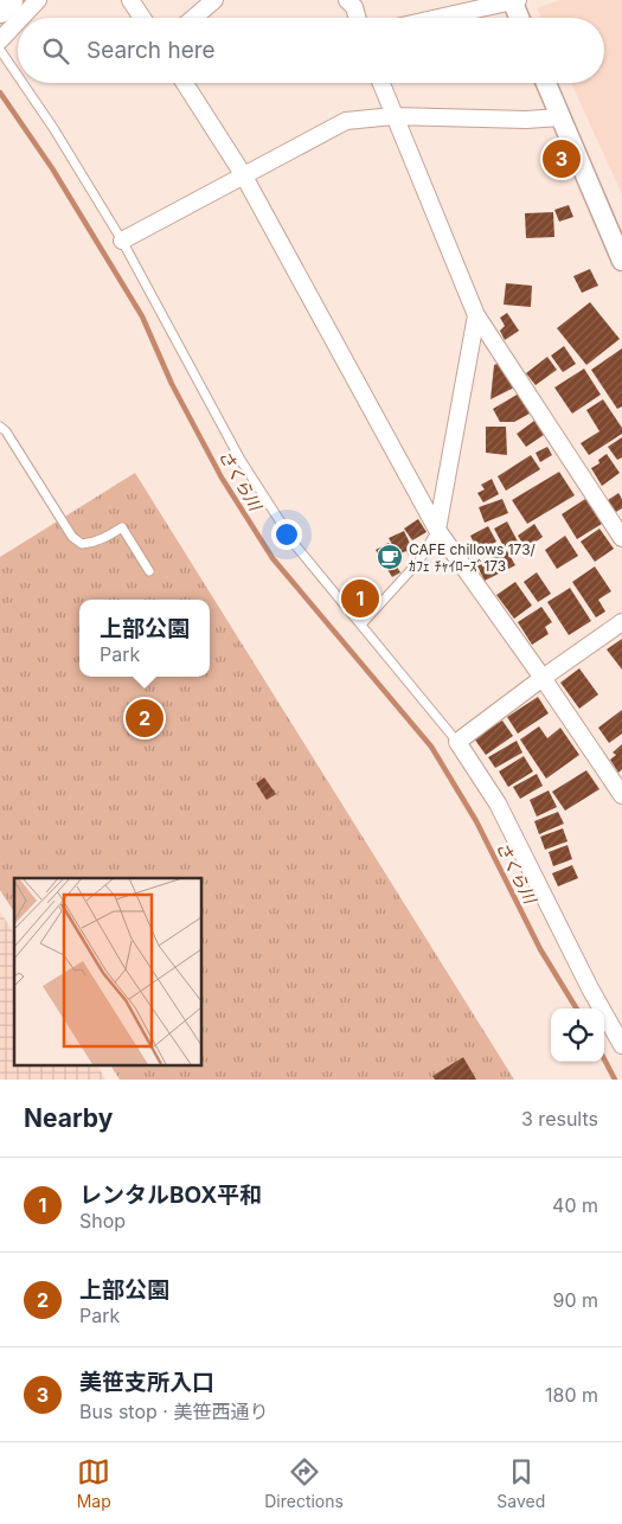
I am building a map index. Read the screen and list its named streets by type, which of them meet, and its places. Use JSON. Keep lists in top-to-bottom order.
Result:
{
  "water": ["さくら川"],
  "places": {
    "cafe": ["CAFE chillows 173/ ｶﾌｪ ﾁｬｲﾛｰｽﾞ173"]
  },
  "page": {
    "search": "Search here",
    "pins": ["3", "1", "2"],
    "popup": ["上部公園", "Park"],
    "heading": ["Nearby", "3 results"],
    "list": [
      {
        "mark": "1",
        "name": "レンタルBOX平和",
        "note": "Shop",
        "value": "40 m"
      },
      {
        "mark": "2",
        "name": "上部公園",
        "note": "Park",
        "value": "90 m"
      },
      {
        "mark": "3",
        "name": "美笹支所入口",
        "note": "Bus stop · 美笹西通り",
        "value": "180 m"
      }
    ],
    "nav": ["Map", "Directions", "Saved"]
  }
}
